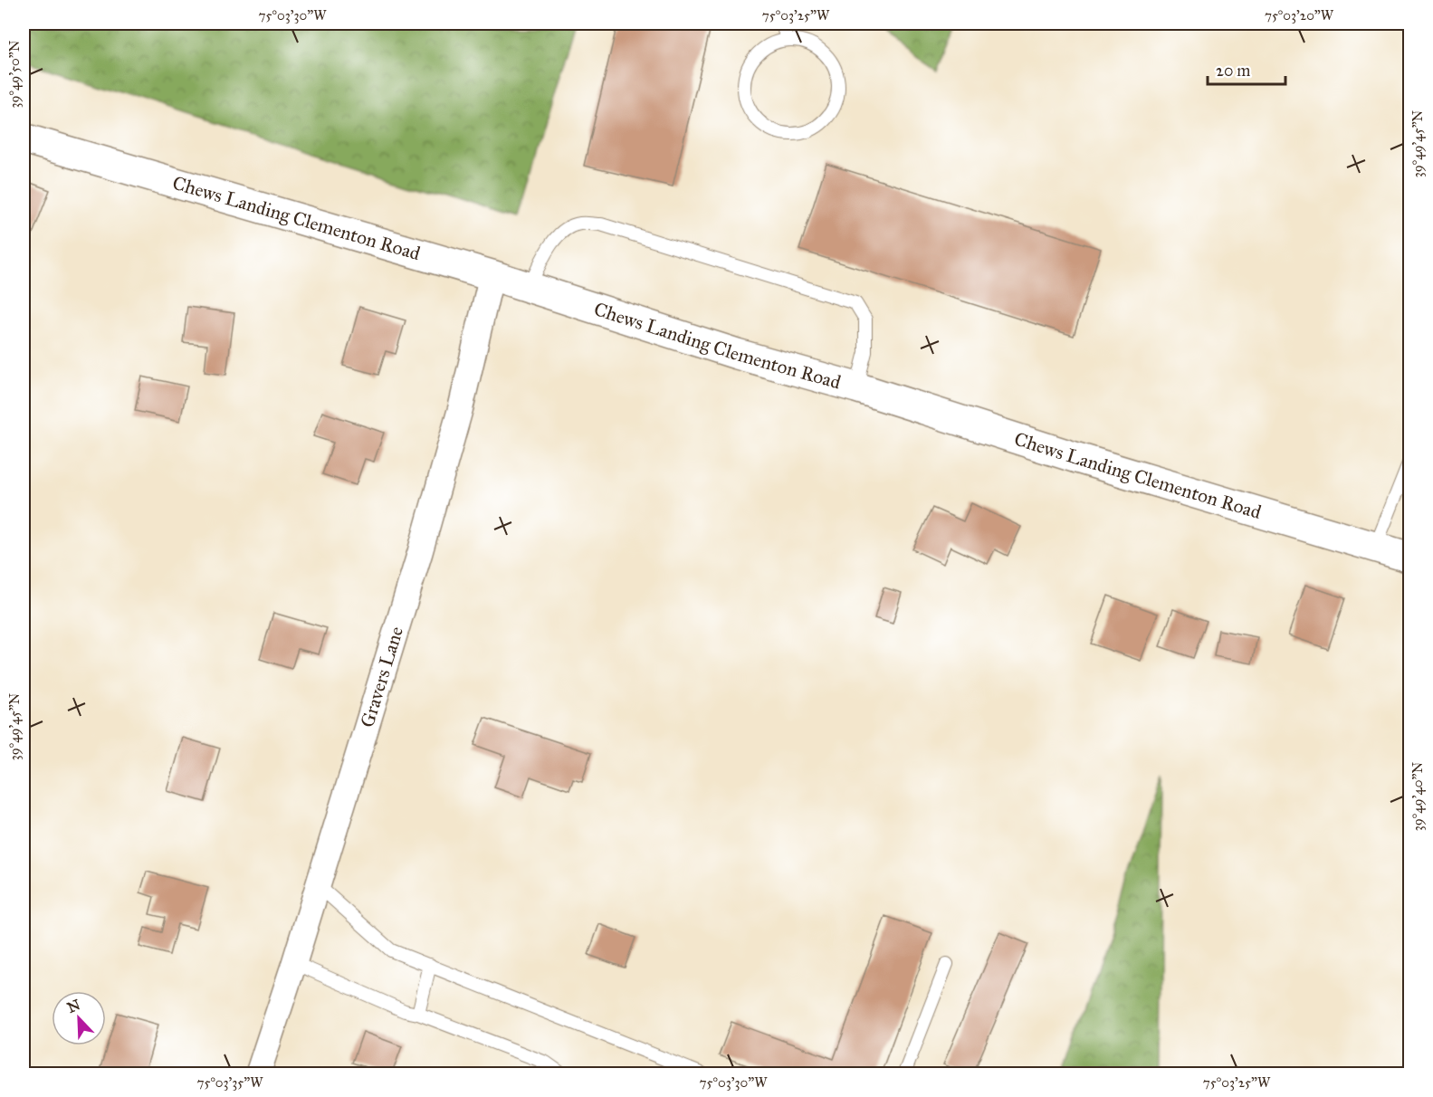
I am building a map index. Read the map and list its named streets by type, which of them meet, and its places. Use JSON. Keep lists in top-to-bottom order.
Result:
{
  "streets": {
    "main road": ["Chews Landing Clementon Road"],
    "street": ["Gravers Lane"]
  },
  "crossings": [
    ["Chews Landing Clementon Road", "Gravers Lane"]
  ],
  "scale_bar": "20 m",
  "north": "top left",
  "coordinates": [
    "75°03'30\"W",
    "75°03'25\"W",
    "75°03'20\"W",
    "39°49'50\"N",
    "39°49'45\"N",
    "39°49'40\"N",
    "75°03'35\"W"
  ]
}
